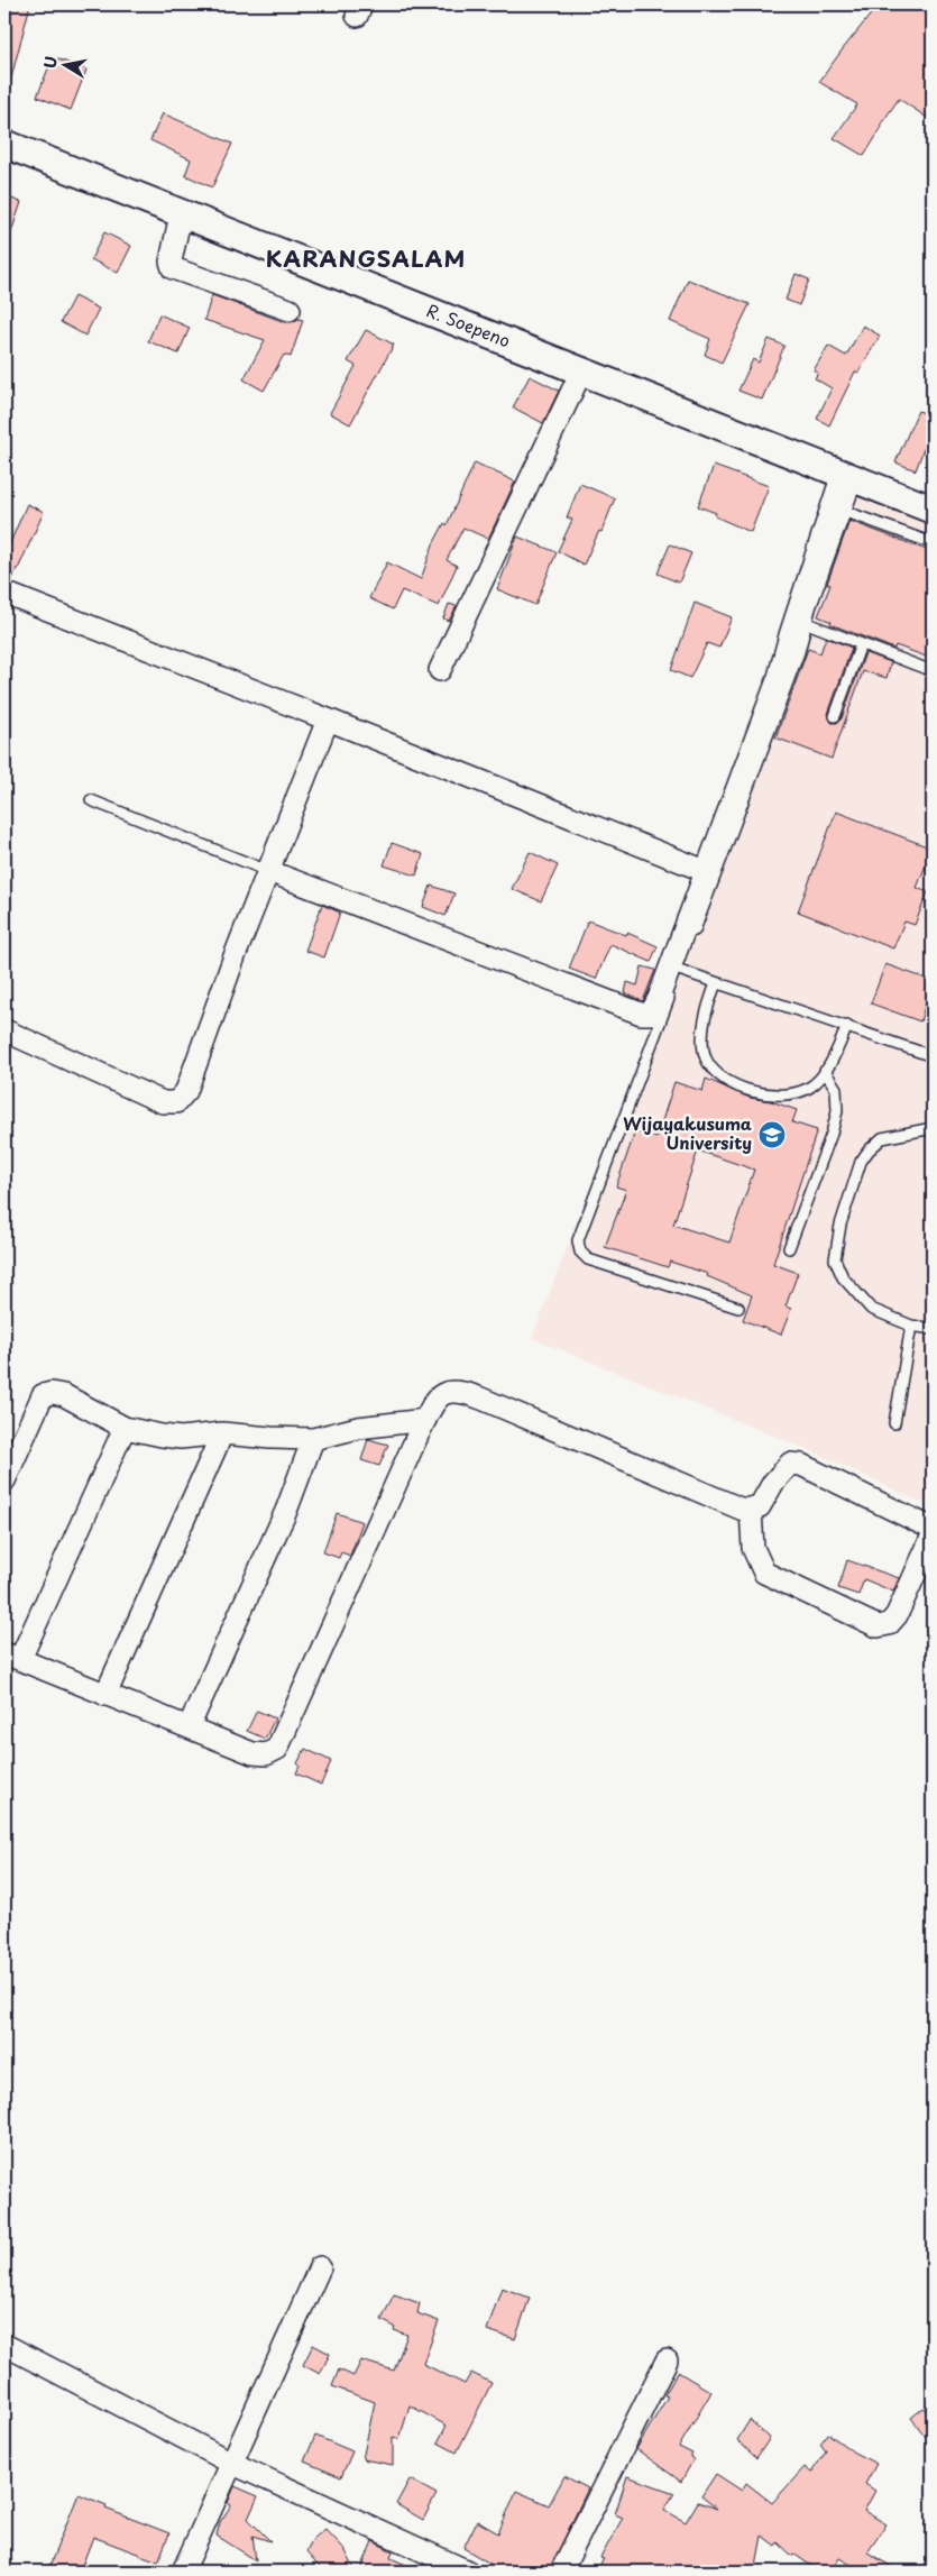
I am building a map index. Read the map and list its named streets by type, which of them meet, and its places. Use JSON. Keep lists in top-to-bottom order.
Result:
{
  "streets": {
    "street": ["R. Soepeno"]
  },
  "districts": ["KARANGSALAM"],
  "places": {
    "school or university": ["Wijayakusuma University"]
  },
  "north": "left"
}
